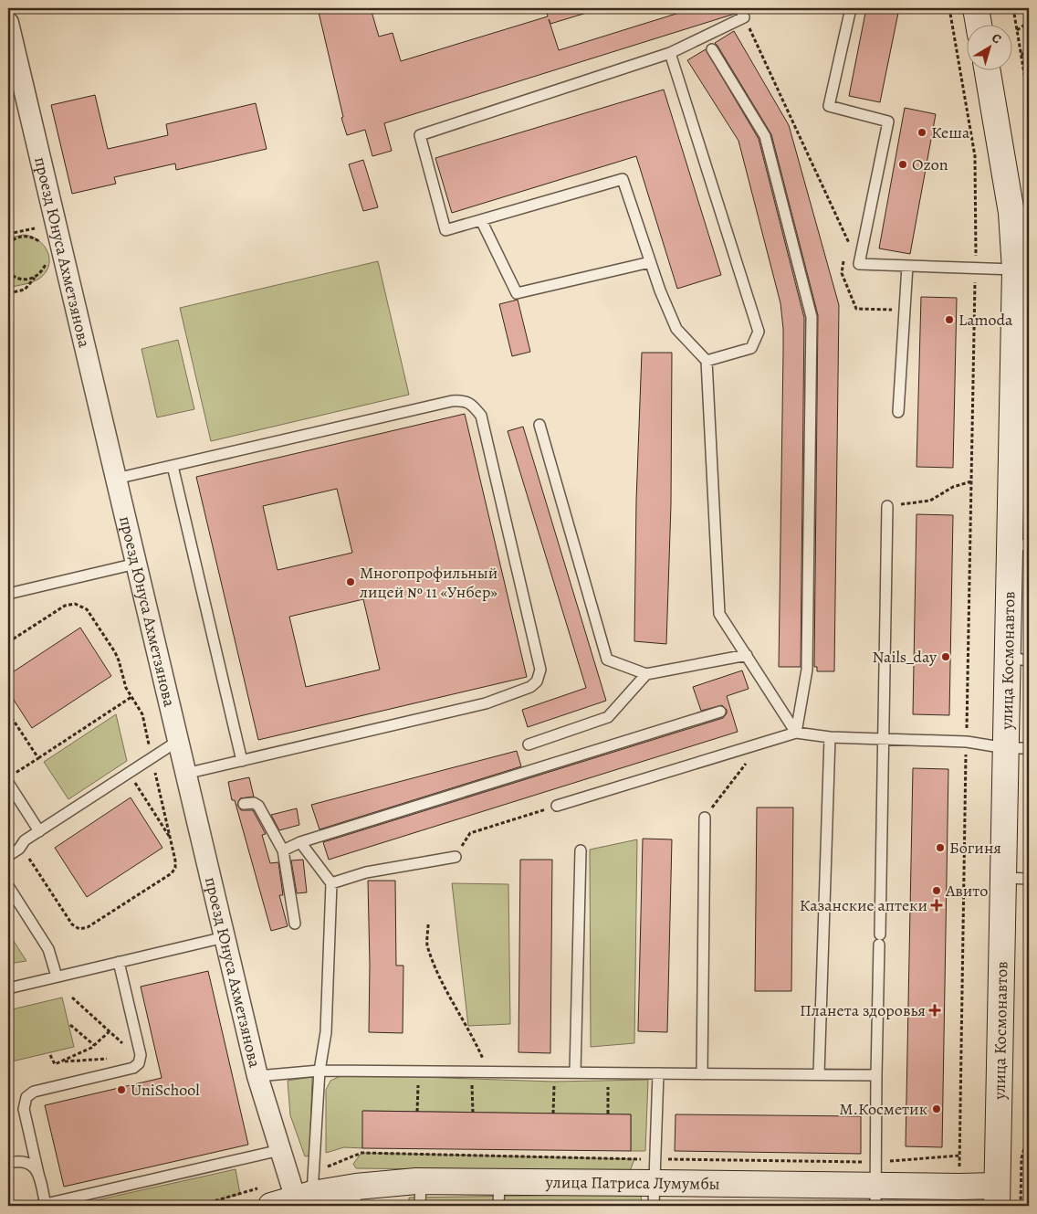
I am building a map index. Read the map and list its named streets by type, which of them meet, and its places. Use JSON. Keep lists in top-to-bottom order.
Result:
{
  "streets": {
    "street": ["проезд Юнуса Ахметзянова", "улица Космонавтов", "улица Патриса Лумумбы"]
  },
  "crossings": [
    ["проезд Юнуса Ахметзянова", "улица Патриса Лумумбы"],
    ["улица Космонавтов", "улица Патриса Лумумбы"]
  ],
  "places": {
    "other": [
      "Кеша",
      "Ozon",
      "Lamoda",
      "Многопрофильный лицей № 11 «Унбер»",
      "Nails_day",
      "Богиня",
      "Авито",
      "UniSchool",
      "М.Косметик"
    ],
    "health": ["Казанские аптеки", "Планета здоровья"]
  },
  "north": "top right"
}
